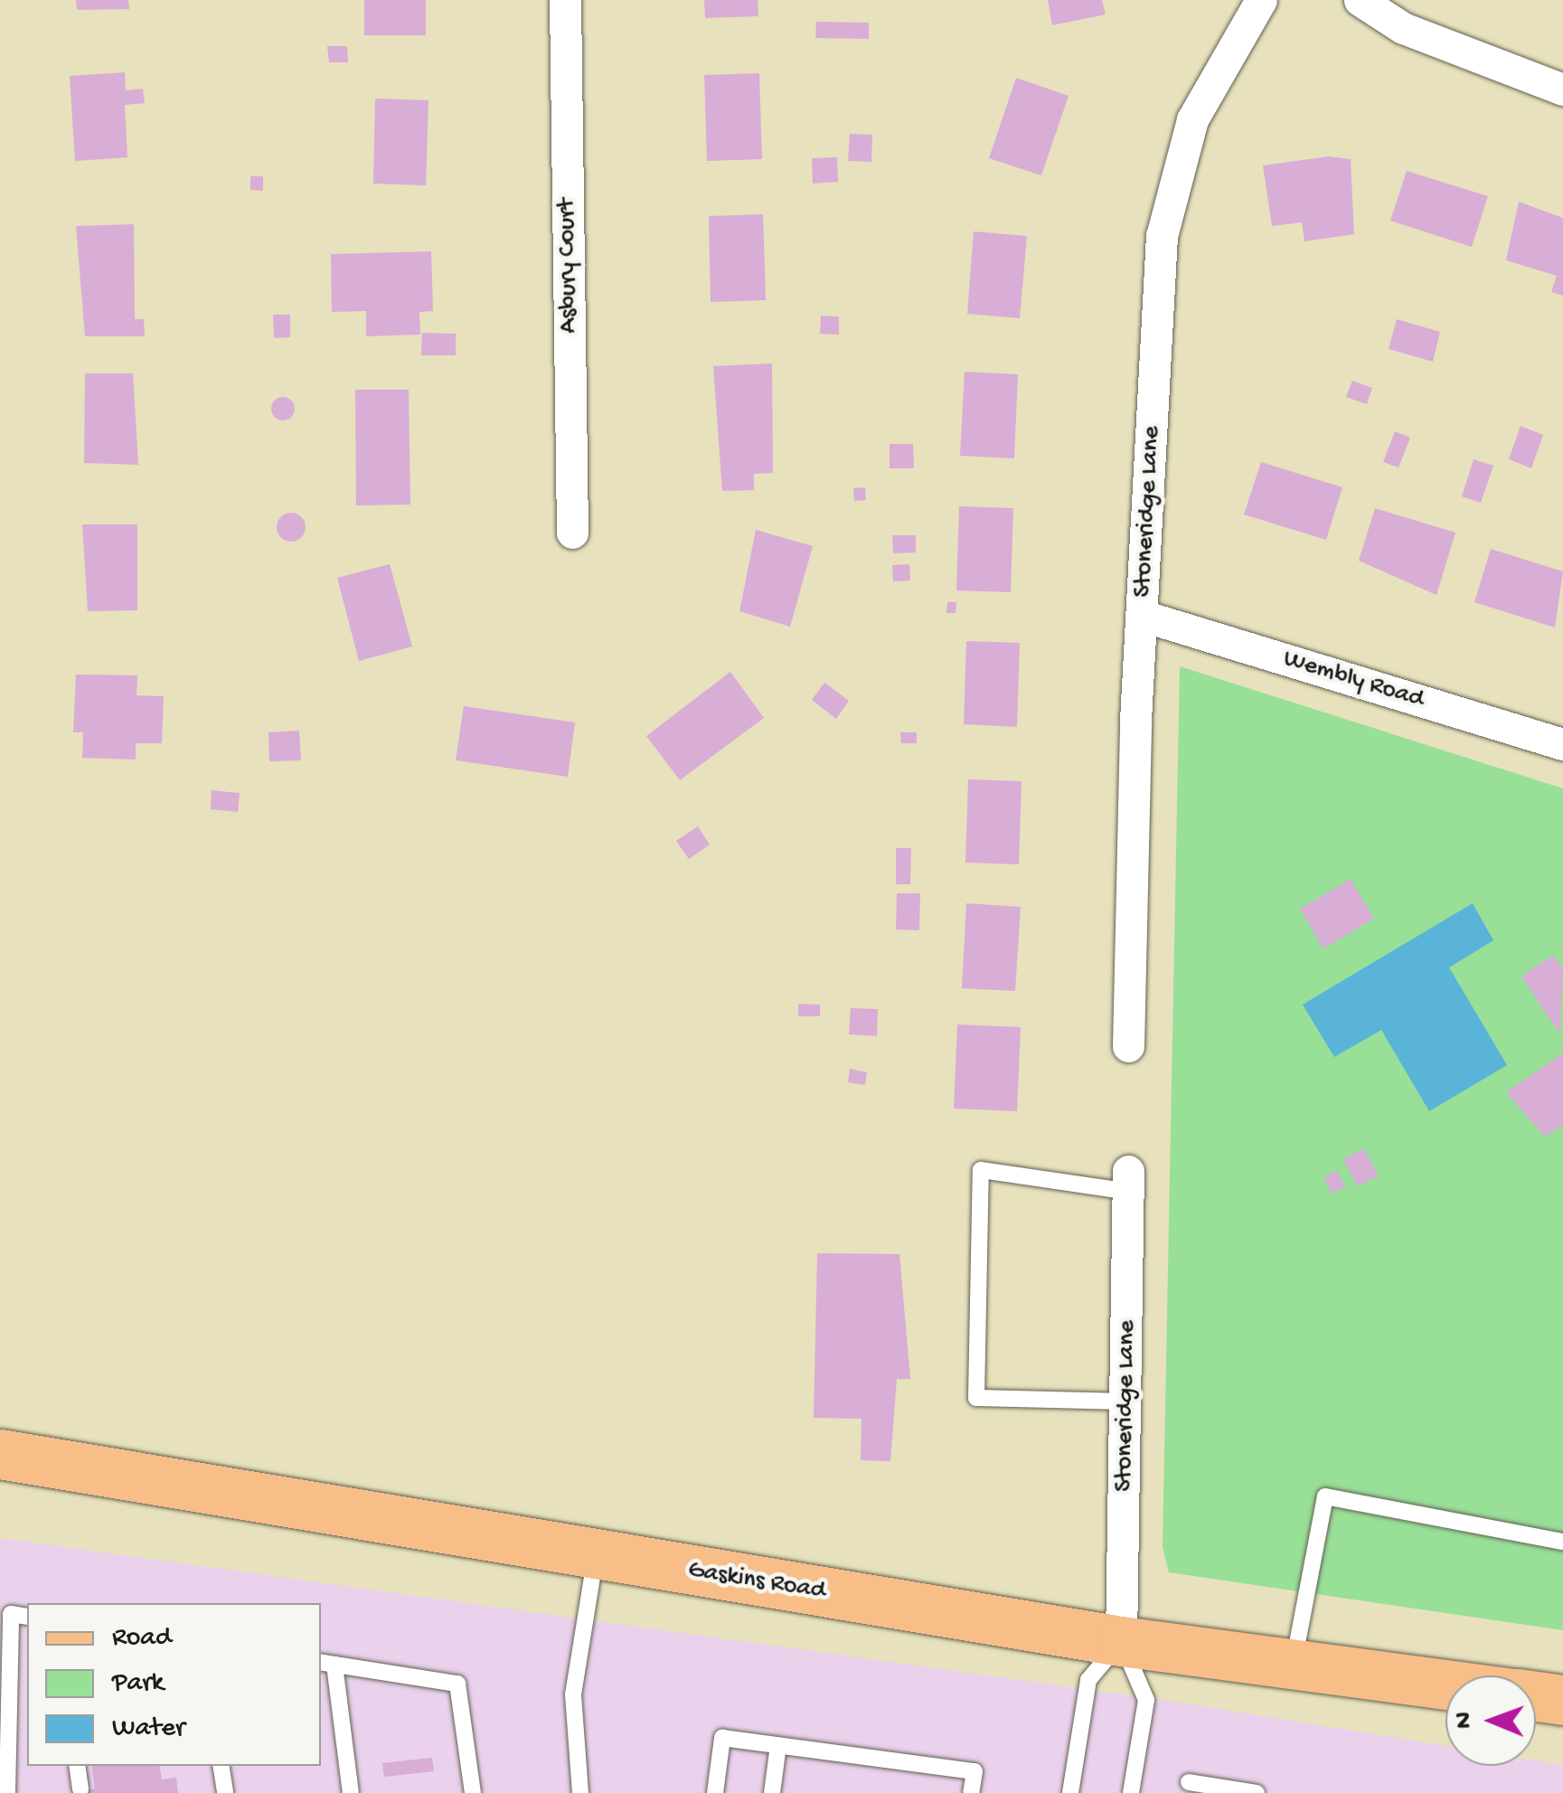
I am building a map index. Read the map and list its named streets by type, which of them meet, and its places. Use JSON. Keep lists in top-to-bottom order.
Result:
{
  "streets": {
    "main road": ["Gaskins Road"],
    "street": ["Asbury Court", "Stoneridge Lane", "Wembly Road"]
  },
  "crossings": [
    ["Stoneridge Lane", "Wembly Road"],
    ["Stoneridge Lane", "Gaskins Road"]
  ],
  "legend": ["Road", "Park", "Water"],
  "north": "left"
}
